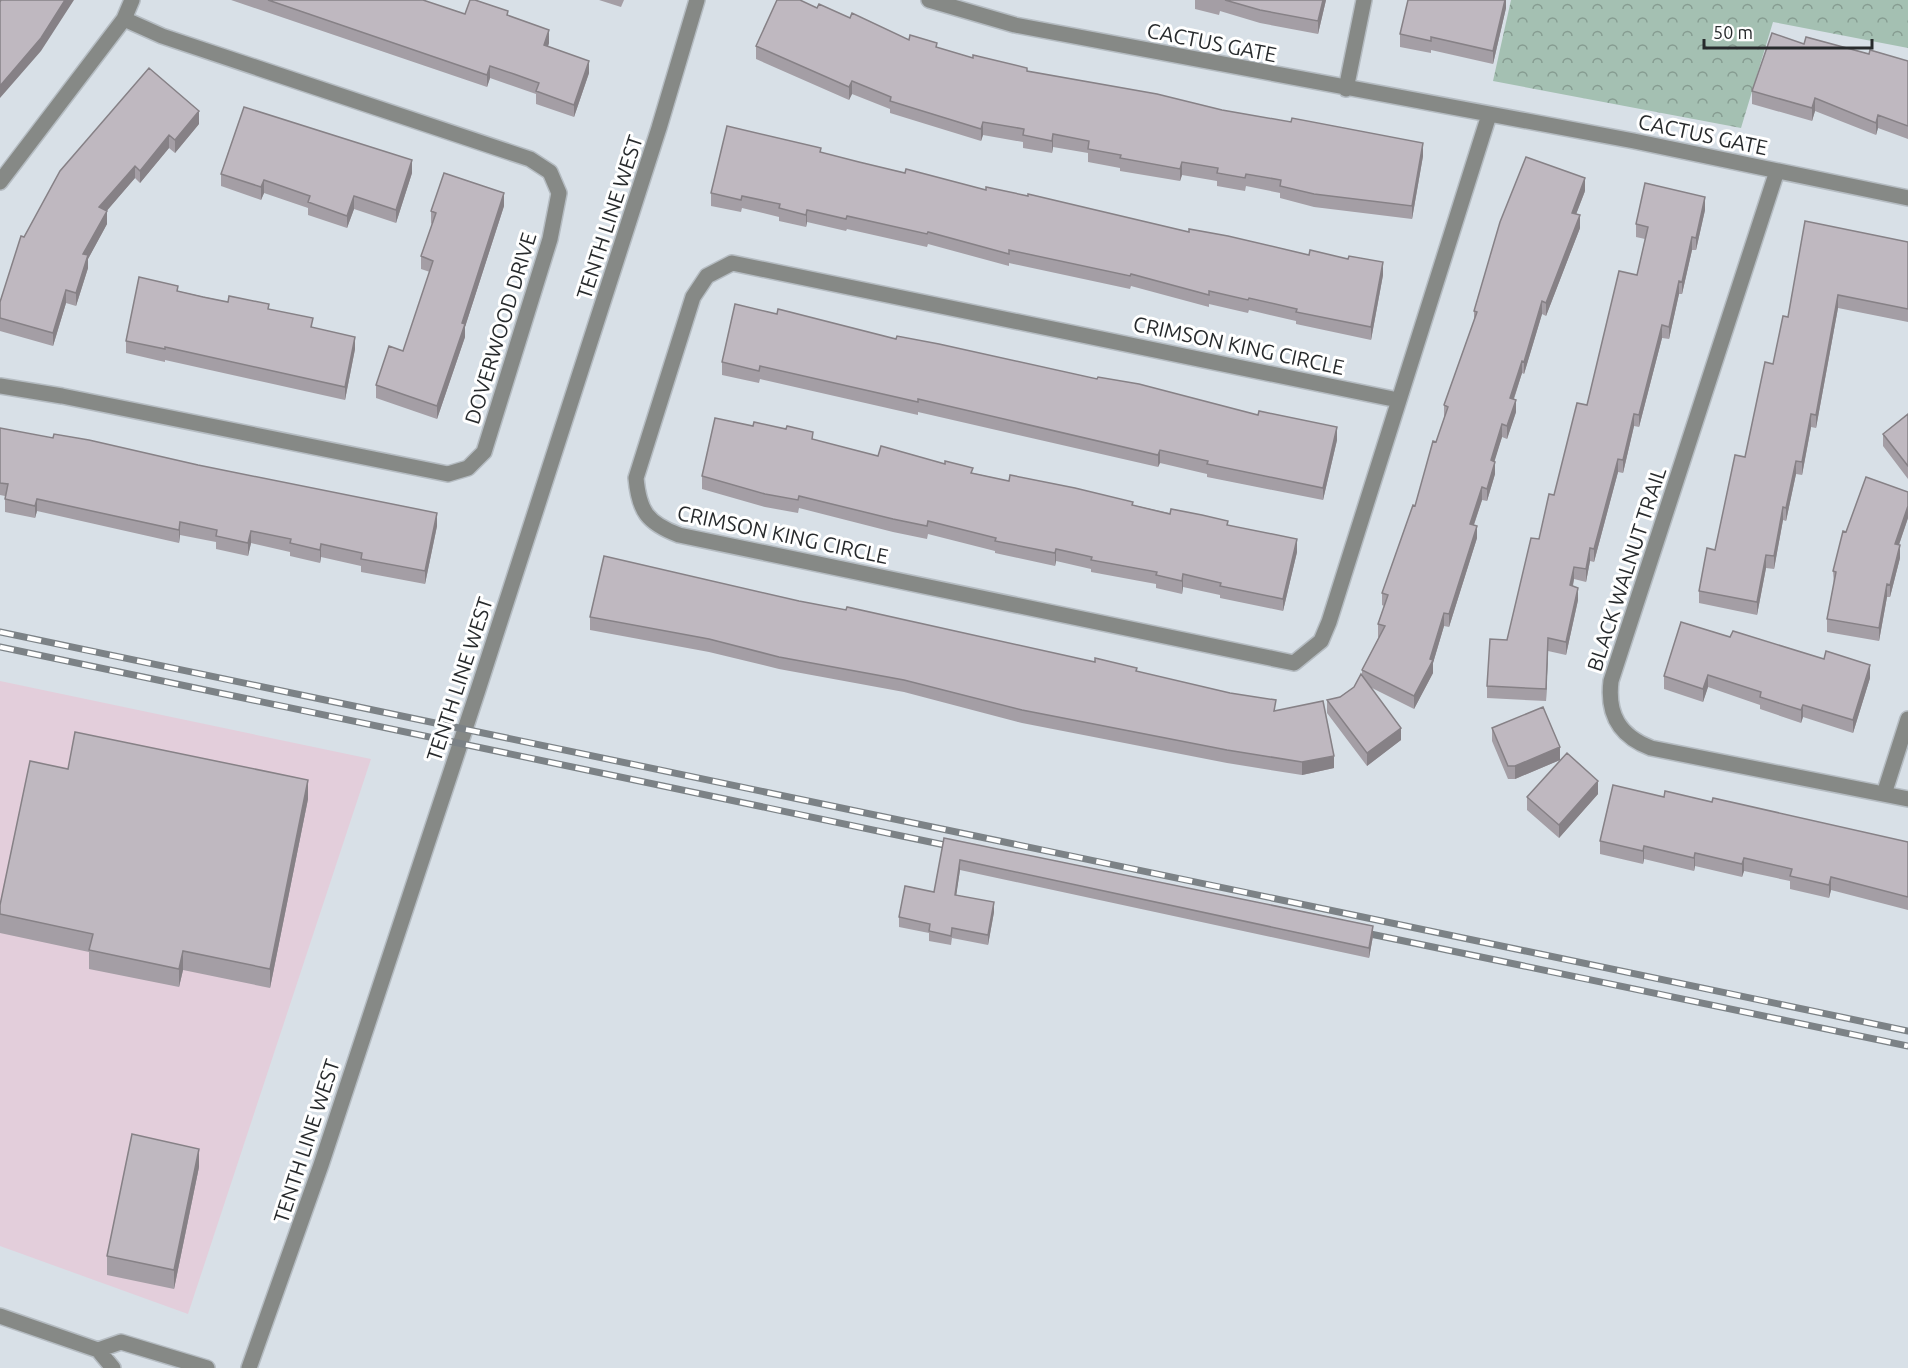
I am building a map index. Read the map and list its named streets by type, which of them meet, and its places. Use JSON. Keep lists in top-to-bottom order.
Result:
{
  "streets": {
    "street": [
      "CACTUS GATE",
      "TENTH LINE WEST",
      "DOVERWOOD DRIVE",
      "CRIMSON KING CIRCLE",
      "BLACK WALNUT TRAIL"
    ]
  },
  "crossings": [
    ["CACTUS GATE", "BLACK WALNUT TRAIL"]
  ],
  "scale_bar": "50 m"
}
